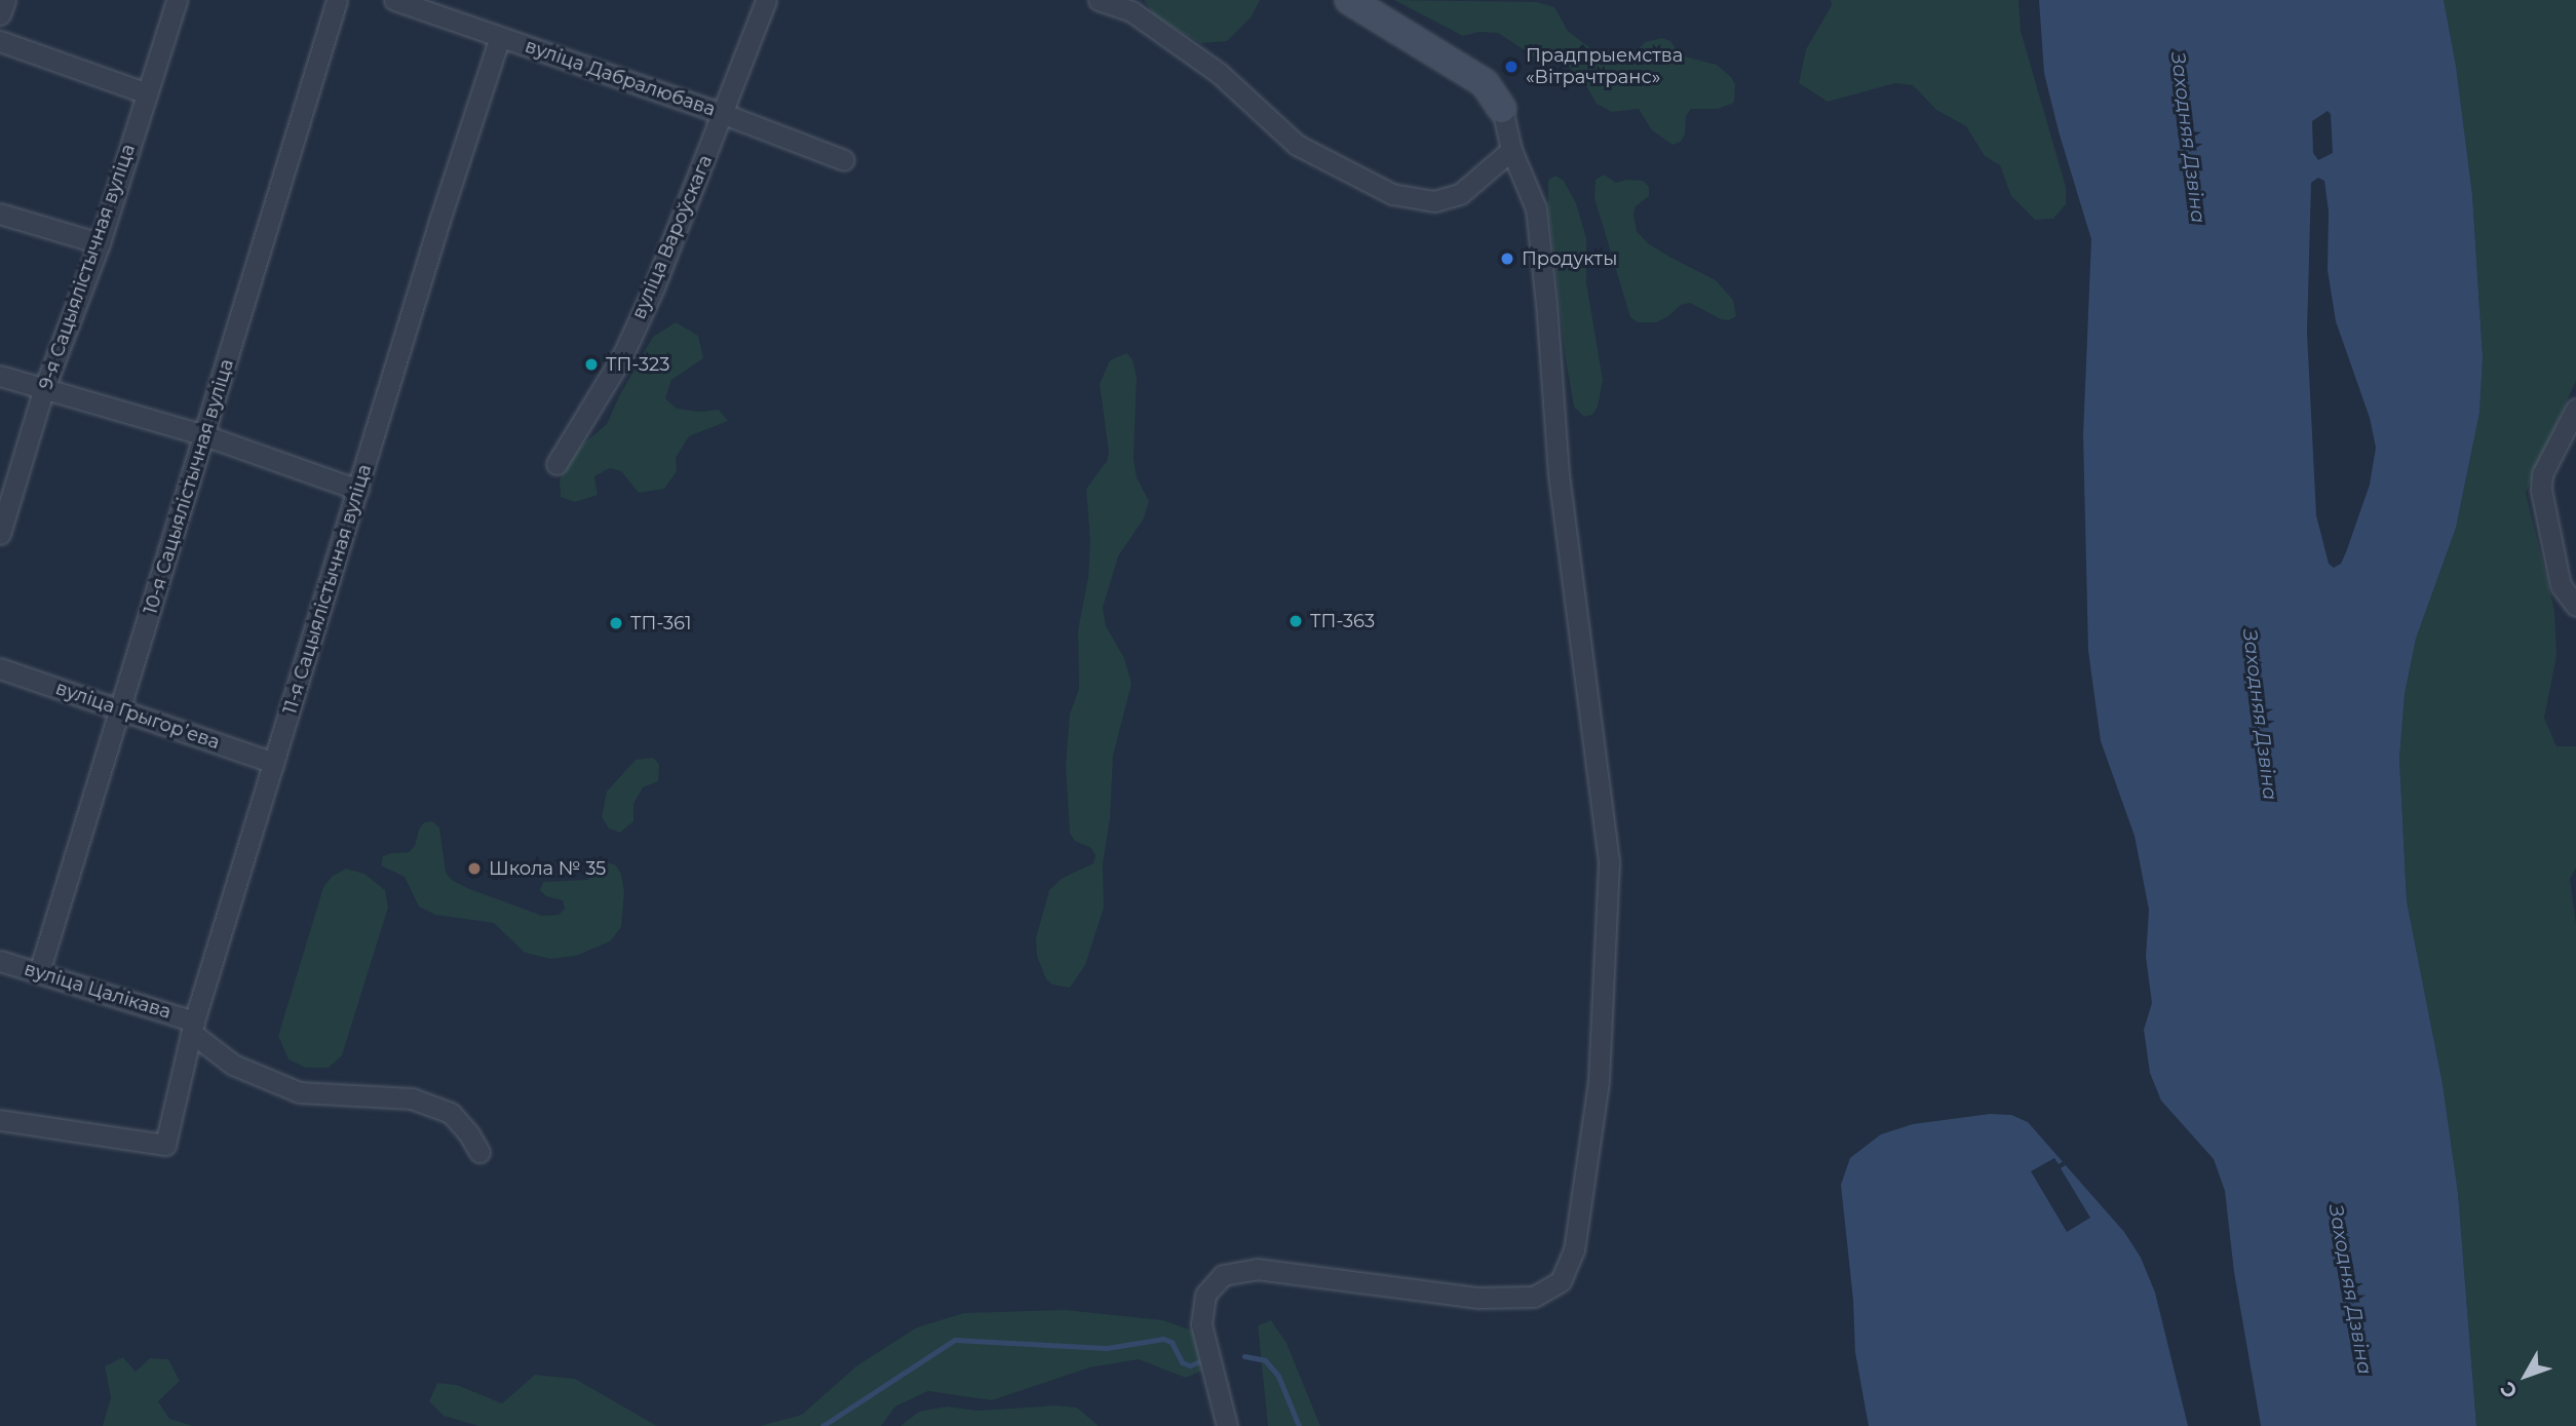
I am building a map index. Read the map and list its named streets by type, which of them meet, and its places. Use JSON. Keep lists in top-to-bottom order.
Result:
{
  "streets": {
    "street": [
      "вуліца Дабралюбава",
      "вуліца Вароўскага",
      "9-я Сацыялістычная вуліца",
      "10-я Сацыялістычная вуліца",
      "11-я Сацыялістычная вуліца",
      "вуліца Грыгорʼева",
      "вуліца Цалікава"
    ]
  },
  "crossings": [
    ["вуліца Дабралюбава", "вуліца Вароўскага"],
    ["вуліца Дабралюбава", "11-я Сацыялістычная вуліца"],
    ["10-я Сацыялістычная вуліца", "вуліца Грыгорʼева"],
    ["10-я Сацыялістычная вуліца", "вуліца Цалікава"],
    ["11-я Сацыялістычная вуліца", "вуліца Грыгорʼева"],
    ["11-я Сацыялістычная вуліца", "вуліца Цалікава"]
  ],
  "water": ["Заходняя Дзвіна"],
  "places": [
    "Прадпрыемства «Вітрачтранс»",
    "Продукты",
    "ТП-323",
    "ТП-363",
    "ТП-361",
    "Школа № 35"
  ],
  "north": "bottom left"
}
